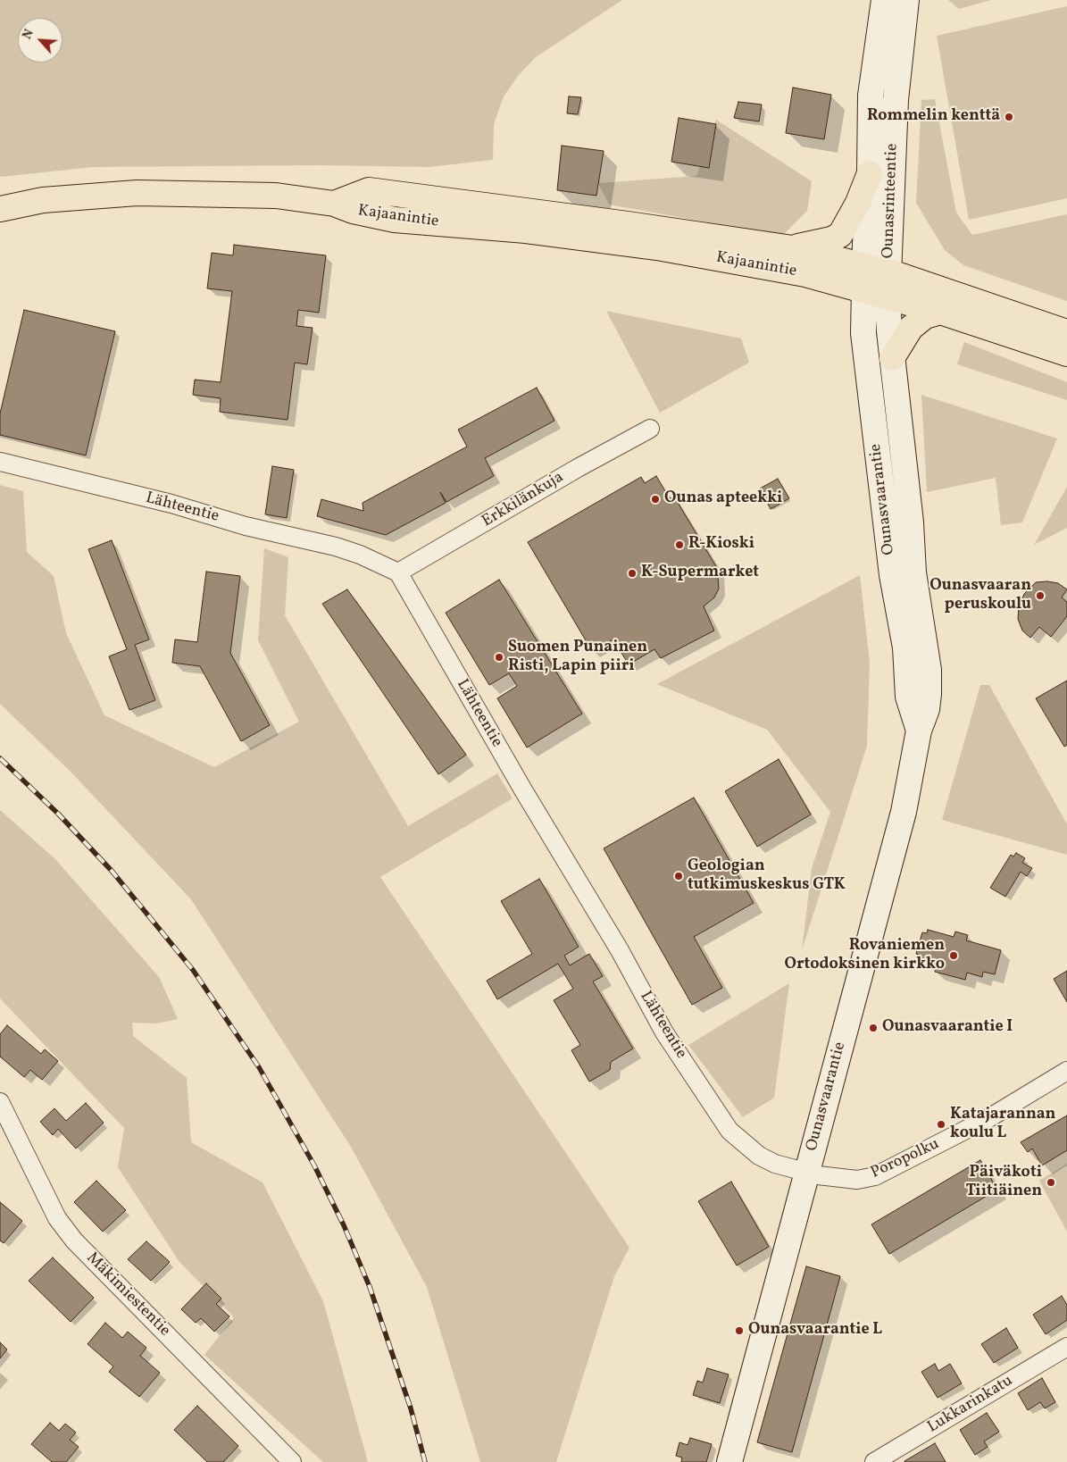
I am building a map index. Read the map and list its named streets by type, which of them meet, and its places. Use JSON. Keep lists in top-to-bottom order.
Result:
{
  "streets": {
    "main road": ["Kajaanintie"],
    "street": [
      "Ounasrinteentie",
      "Ounasvaarantie",
      "Erkkilänkuja",
      "Lähteentie",
      "Poropolku",
      "Mäkimiestentie",
      "Lukkarinkatu"
    ]
  },
  "crossings": [
    ["Ounasrinteentie", "Kajaanintie"],
    ["Ounasrinteentie", "Ounasvaarantie"],
    ["Kajaanintie", "Ounasvaarantie"],
    ["Ounasvaarantie", "Lähteentie"],
    ["Ounasvaarantie", "Poropolku"],
    ["Erkkilänkuja", "Lähteentie"],
    ["Lähteentie", "Poropolku"]
  ],
  "places": [
    "Rommelin kenttä",
    "Ounas apteekki",
    "R-Kioski",
    "K-Supermarket",
    "Ounasvaaran peruskoulu",
    "Suomen Punainen Risti, Lapin piiri",
    "Geologian tutkimuskeskus GTK",
    "Rovaniemen Ortodoksinen kirkko",
    "Ounasvaarantie I",
    "Katajarannan koulu L",
    "Päiväkoti Tiitiäinen",
    "Ounasvaarantie L"
  ],
  "north": "top left"
}
